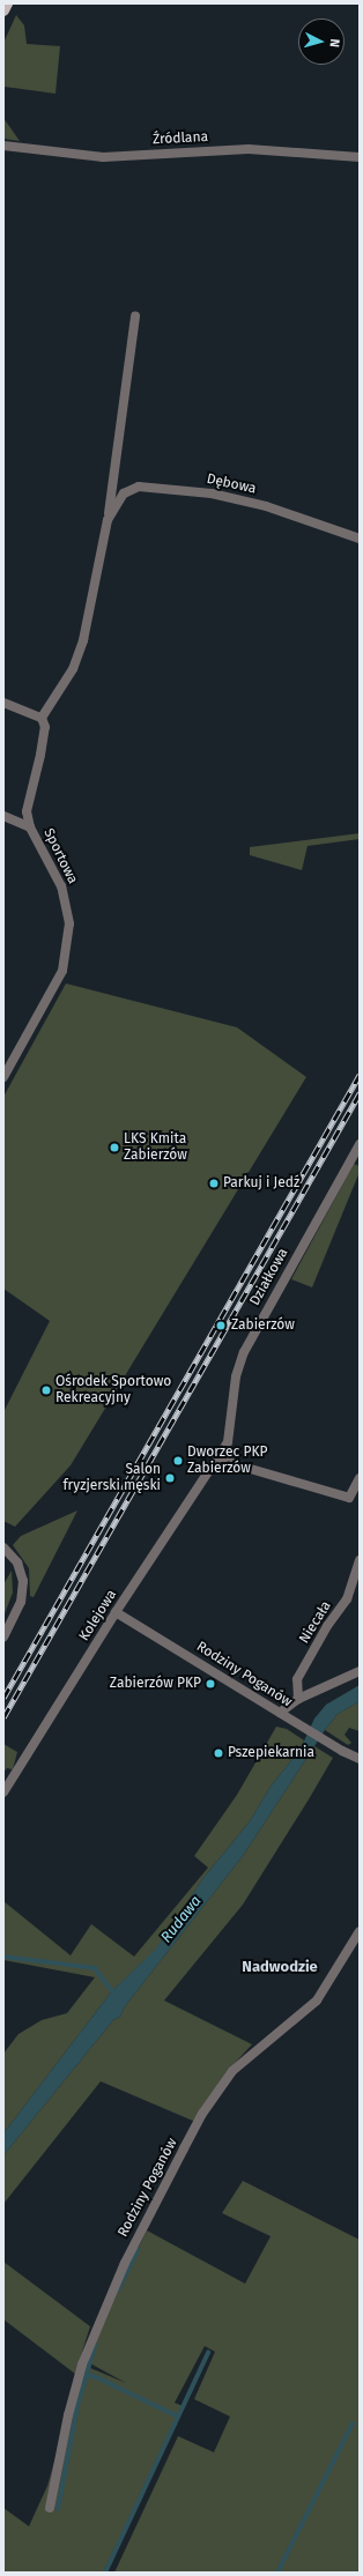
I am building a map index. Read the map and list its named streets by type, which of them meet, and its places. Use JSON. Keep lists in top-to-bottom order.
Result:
{
  "streets": {
    "street": [
      "Źródlana",
      "Dębowa",
      "Sportowa",
      "Działkowa",
      "Kolejowa",
      "Niecała",
      "Rodziny Poganów"
    ]
  },
  "crossings": [
    ["Działkowa", "Kolejowa"],
    ["Kolejowa", "Rodziny Poganów"]
  ],
  "districts": ["Nadwodzie"],
  "water": ["Rudawa"],
  "places": [
    "LKS Kmita Zabierzów",
    "Parkuj i Jedź",
    "Zabierzów",
    "Ośrodek Sportowo Rekreacyjny",
    "Dworzec PKP Zabierzów",
    "Salon fryzjerski męski",
    "Zabierzów PKP",
    "Pszepiekarnia"
  ],
  "north": "right"
}
